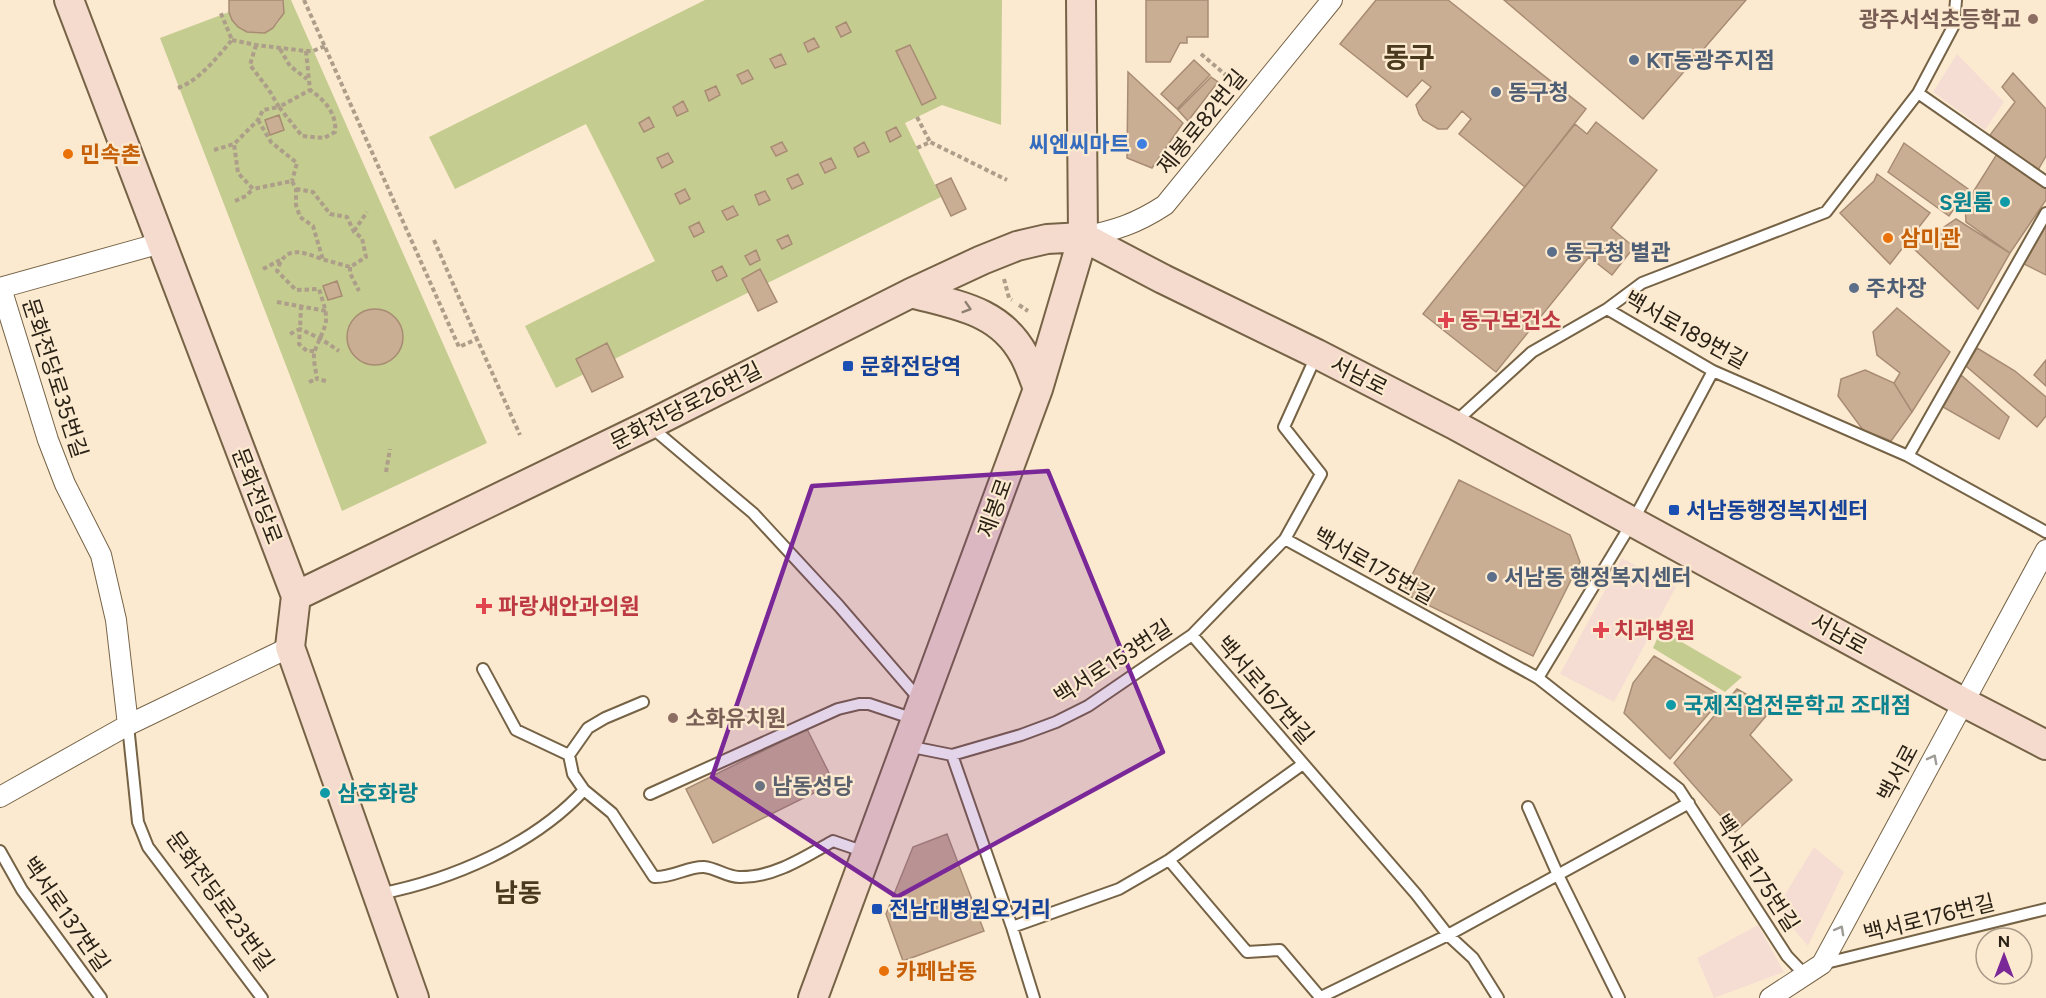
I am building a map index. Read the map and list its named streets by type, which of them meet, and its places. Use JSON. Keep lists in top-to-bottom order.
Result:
{
  "streets": {
    "street": [
      "제봉로82번길",
      "서남로",
      "문화전당로35번길",
      "문화전당로26번길",
      "문화전당로",
      "제봉로",
      "백서로",
      "문화전당로23번길"
    ],
    "lane": [
      "백서로189번길",
      "백서로175번길",
      "백서로153번길",
      "백서로167번길",
      "백서로137번길",
      "백서로176번길"
    ]
  },
  "crossings": [
    ["제봉로82번길", "서남로"],
    ["제봉로82번길", "문화전당로26번길"],
    ["제봉로82번길", "제봉로"],
    ["서남로", "문화전당로26번길"],
    ["서남로", "제봉로"],
    ["서남로", "백서로175번길"],
    ["서남로", "백서로"],
    ["문화전당로35번길", "문화전당로"],
    ["문화전당로35번길", "문화전당로23번길"],
    ["문화전당로26번길", "문화전당로"],
    ["문화전당로26번길", "제봉로"],
    ["제봉로", "백서로153번길"],
    ["백서로175번길", "백서로167번길"],
    ["백서로175번길", "백서로"],
    ["백서로153번길", "백서로167번길"],
    ["백서로", "백서로176번길"]
  ],
  "one_way": ["백서로"],
  "districts": ["동구", "남동"],
  "places": {
    "other": [
      "광주서석초등학교",
      "KT동광주지점",
      "동구청",
      "씨엔씨마트",
      "민속촌",
      "S원룸",
      "삼미관",
      "동구청 별관",
      "주차장",
      "서남동 행정복지센터",
      "국제직업전문학교 조대점",
      "소화유치원",
      "남동성당",
      "삼호화랑",
      "카페남동"
    ],
    "health": ["동구보건소", "파랑새안과의원", "치과병원"],
    "transit": ["문화전당역", "서남동행정복지센터", "전남대병원오거리"]
  },
  "north": "top"
}
